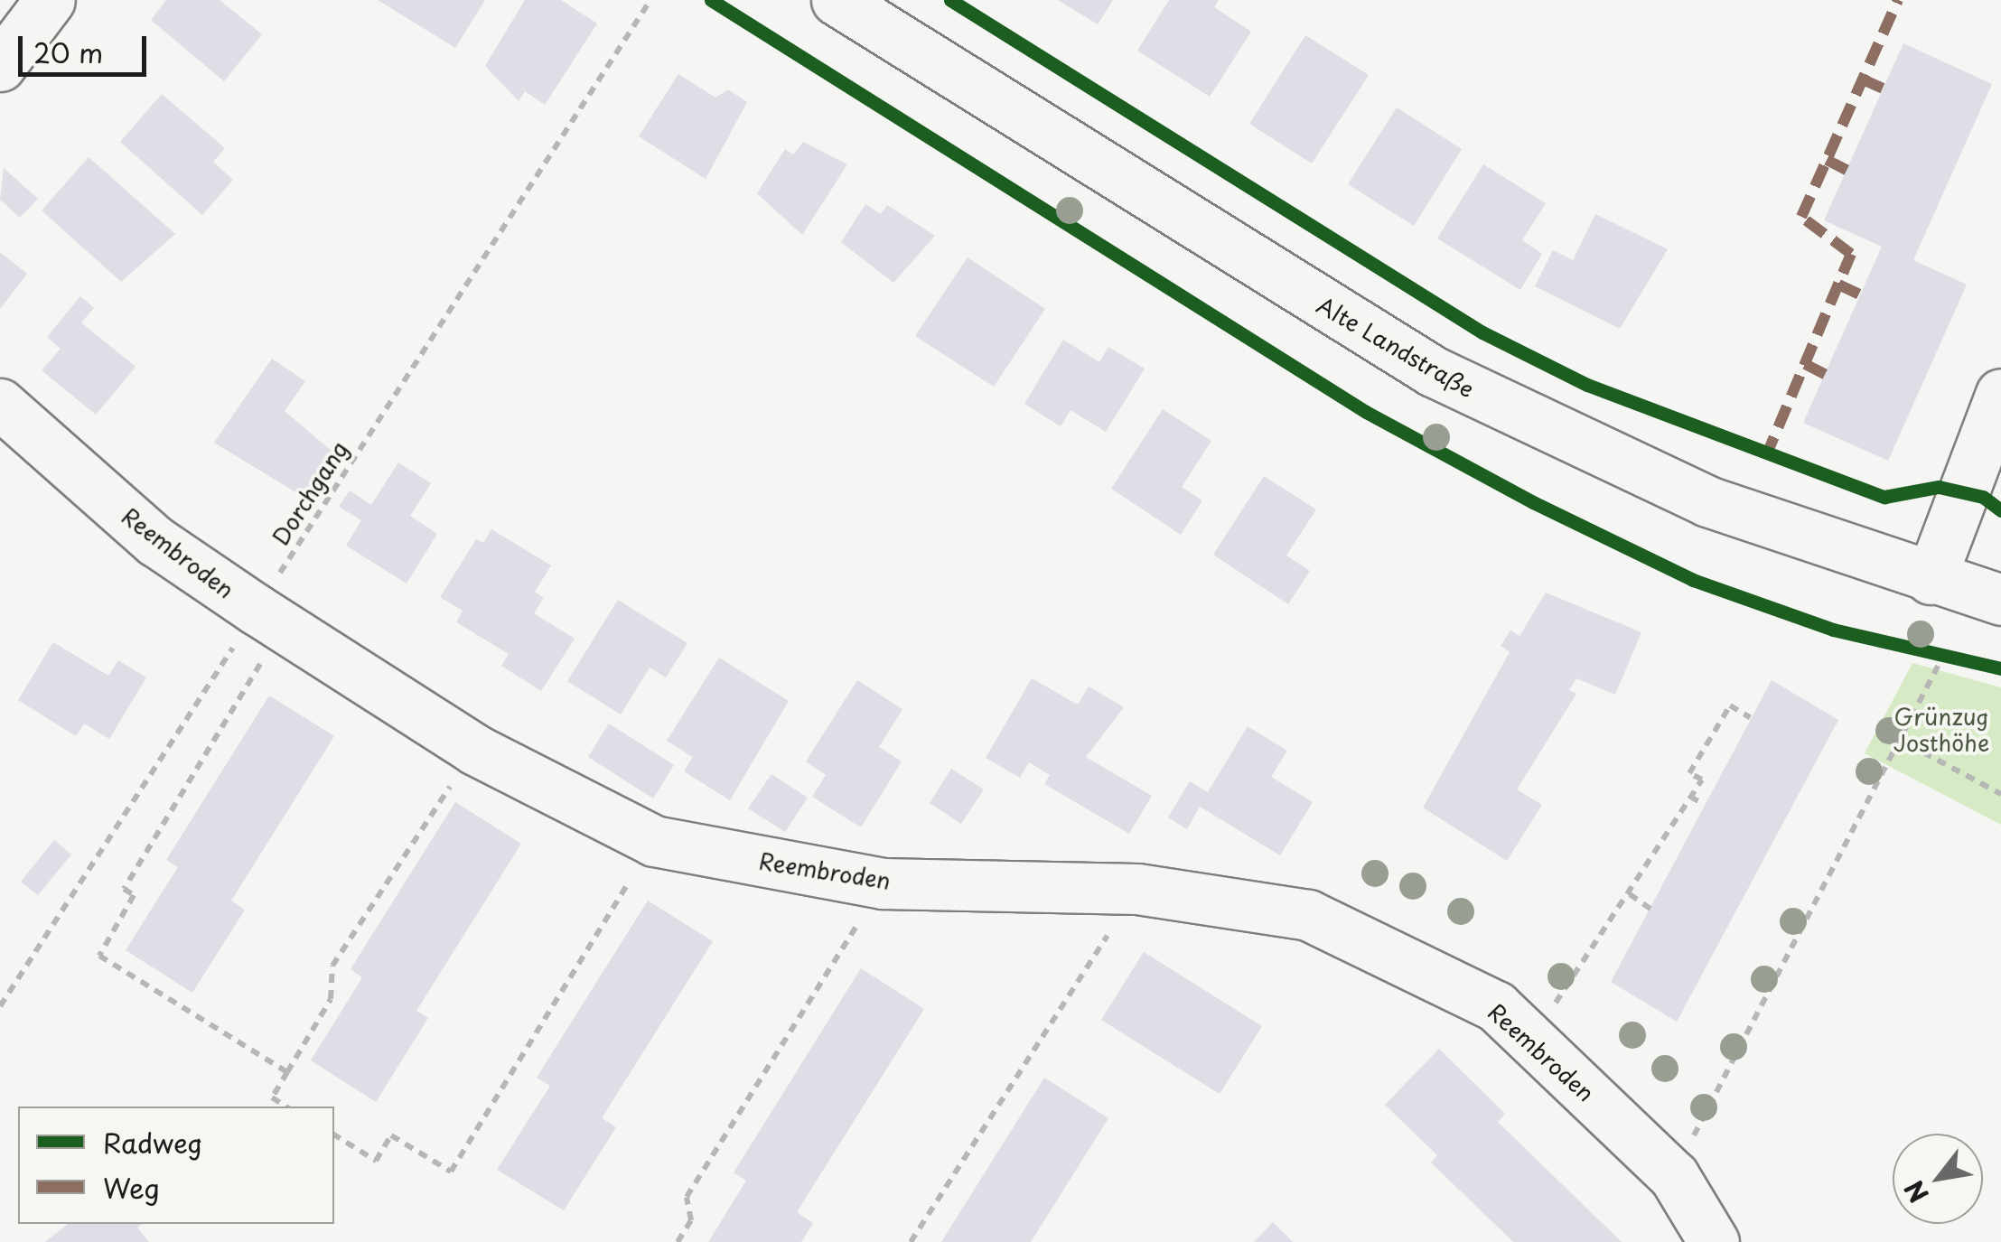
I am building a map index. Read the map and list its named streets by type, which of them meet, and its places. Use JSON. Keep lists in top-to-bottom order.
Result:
{
  "streets": {
    "street": ["Alte Landstraße", "Reembroden"],
    "path": ["Dorchgang"]
  },
  "crossings": [
    ["Dorchgang", "Reembroden"]
  ],
  "parks": ["Grünzug Josthöhe"],
  "legend": ["Radweg", "Weg"],
  "scale_bar": "20 m",
  "north": "bottom left"
}
